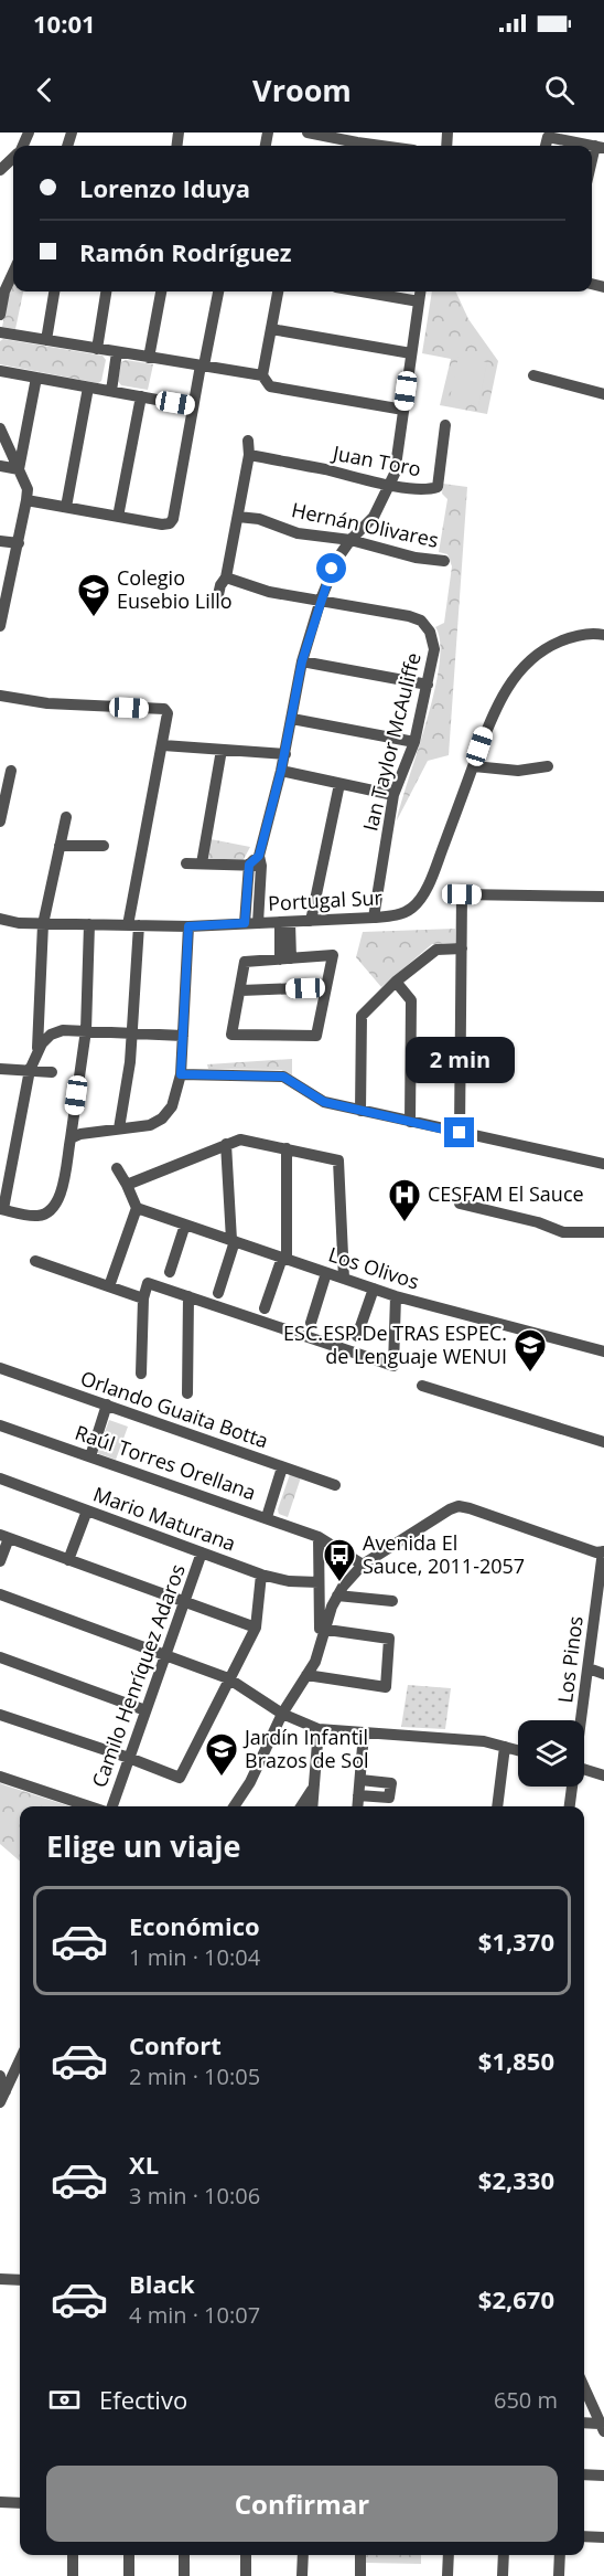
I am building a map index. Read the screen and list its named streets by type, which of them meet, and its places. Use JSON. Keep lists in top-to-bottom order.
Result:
{
  "streets": {
    "street": [
      "Juan Toro",
      "Hernán Olivares",
      "Ian Taylor McAuliffe",
      "Portugal Sur",
      "Los Olivos",
      "Orlando Guaita Botta",
      "Raúl Torres Orellana",
      "Mario Maturana",
      "Los Pinos",
      "Camilo Henríquez Adaros"
    ]
  },
  "crossings": [
    ["Ian Taylor McAuliffe", "Portugal Sur"],
    ["Mario Maturana", "Camilo Henríquez Adaros"]
  ],
  "places": {
    "school or university": ["Colegio Eusebio Lillo", "ESC.ESP.De TRAS ESPEC. de Lenguaje WENUI", "Jardín Infantil Brazos de Sol"],
    "hospital": ["CESFAM El Sauce"],
    "bus stop": ["Avenida El Sauce, 2011-2057"]
  },
  "page": {
    "status": "10:01",
    "header": "Vroom",
    "banner": ["Lorenzo Iduya", "Ramón Rodríguez"],
    "bubble": "2 min",
    "heading": "Elige un viaje",
    "list": [
      {
        "name": "Económico",
        "note": "1 min · 10:04",
        "value": "$1,370"
      },
      {
        "name": "Confort",
        "note": "2 min · 10:05",
        "value": "$1,850"
      },
      {
        "name": "XL",
        "note": "3 min · 10:06",
        "value": "$2,330"
      },
      {
        "name": "Black",
        "note": "4 min · 10:07",
        "value": "$2,670"
      }
    ],
    "pay": ["Efectivo", "650 m"],
    "buttons": "Confirmar"
  }
}
